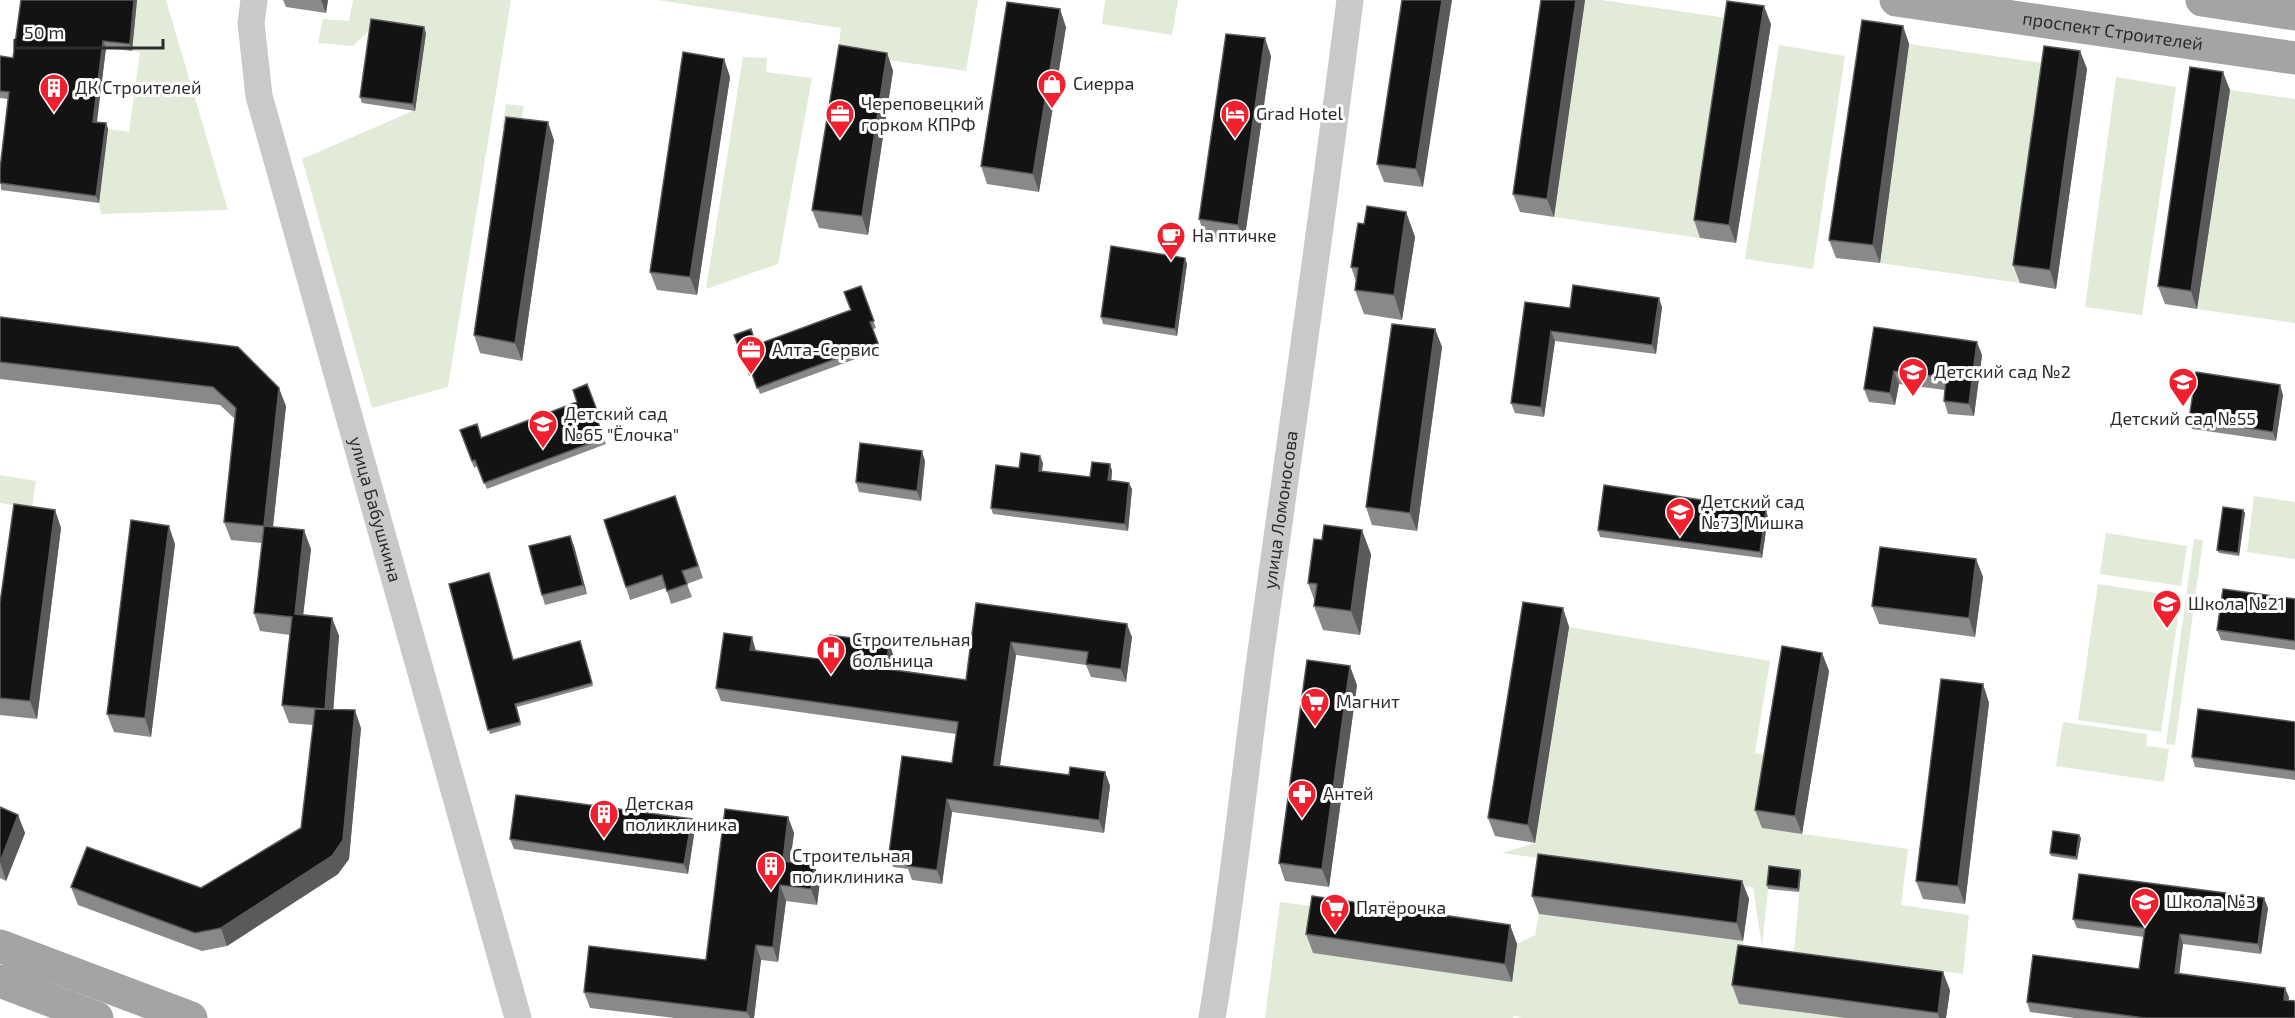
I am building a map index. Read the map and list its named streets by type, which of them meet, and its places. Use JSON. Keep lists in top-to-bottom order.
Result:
{
  "streets": {
    "main road": ["проспект Строителей"],
    "street": ["улица Ломоносова", "улица Бабушкина"]
  },
  "places": {
    "shop": ["Сиерра"],
    "building": ["ДК Строителей", "Детская поликлиника", "Строительная поликлиника"],
    "office": ["Череповецкий горком КПРФ", "Алта-Сервис"],
    "hotel": ["Grad Hotel"],
    "cafe": ["На птичке"],
    "school or university": [
      "Детский сад №2",
      "Детский сад №55",
      "Детский сад №65 \"Ёлочка\"",
      "Детский сад №73 Мишка",
      "Школа №21",
      "Школа №3"
    ],
    "hospital": ["Строительная больница"],
    "supermarket": ["Магнит", "Пятёрочка"],
    "pharmacy": ["Антей"]
  },
  "scale_bar": "50 m"
}
